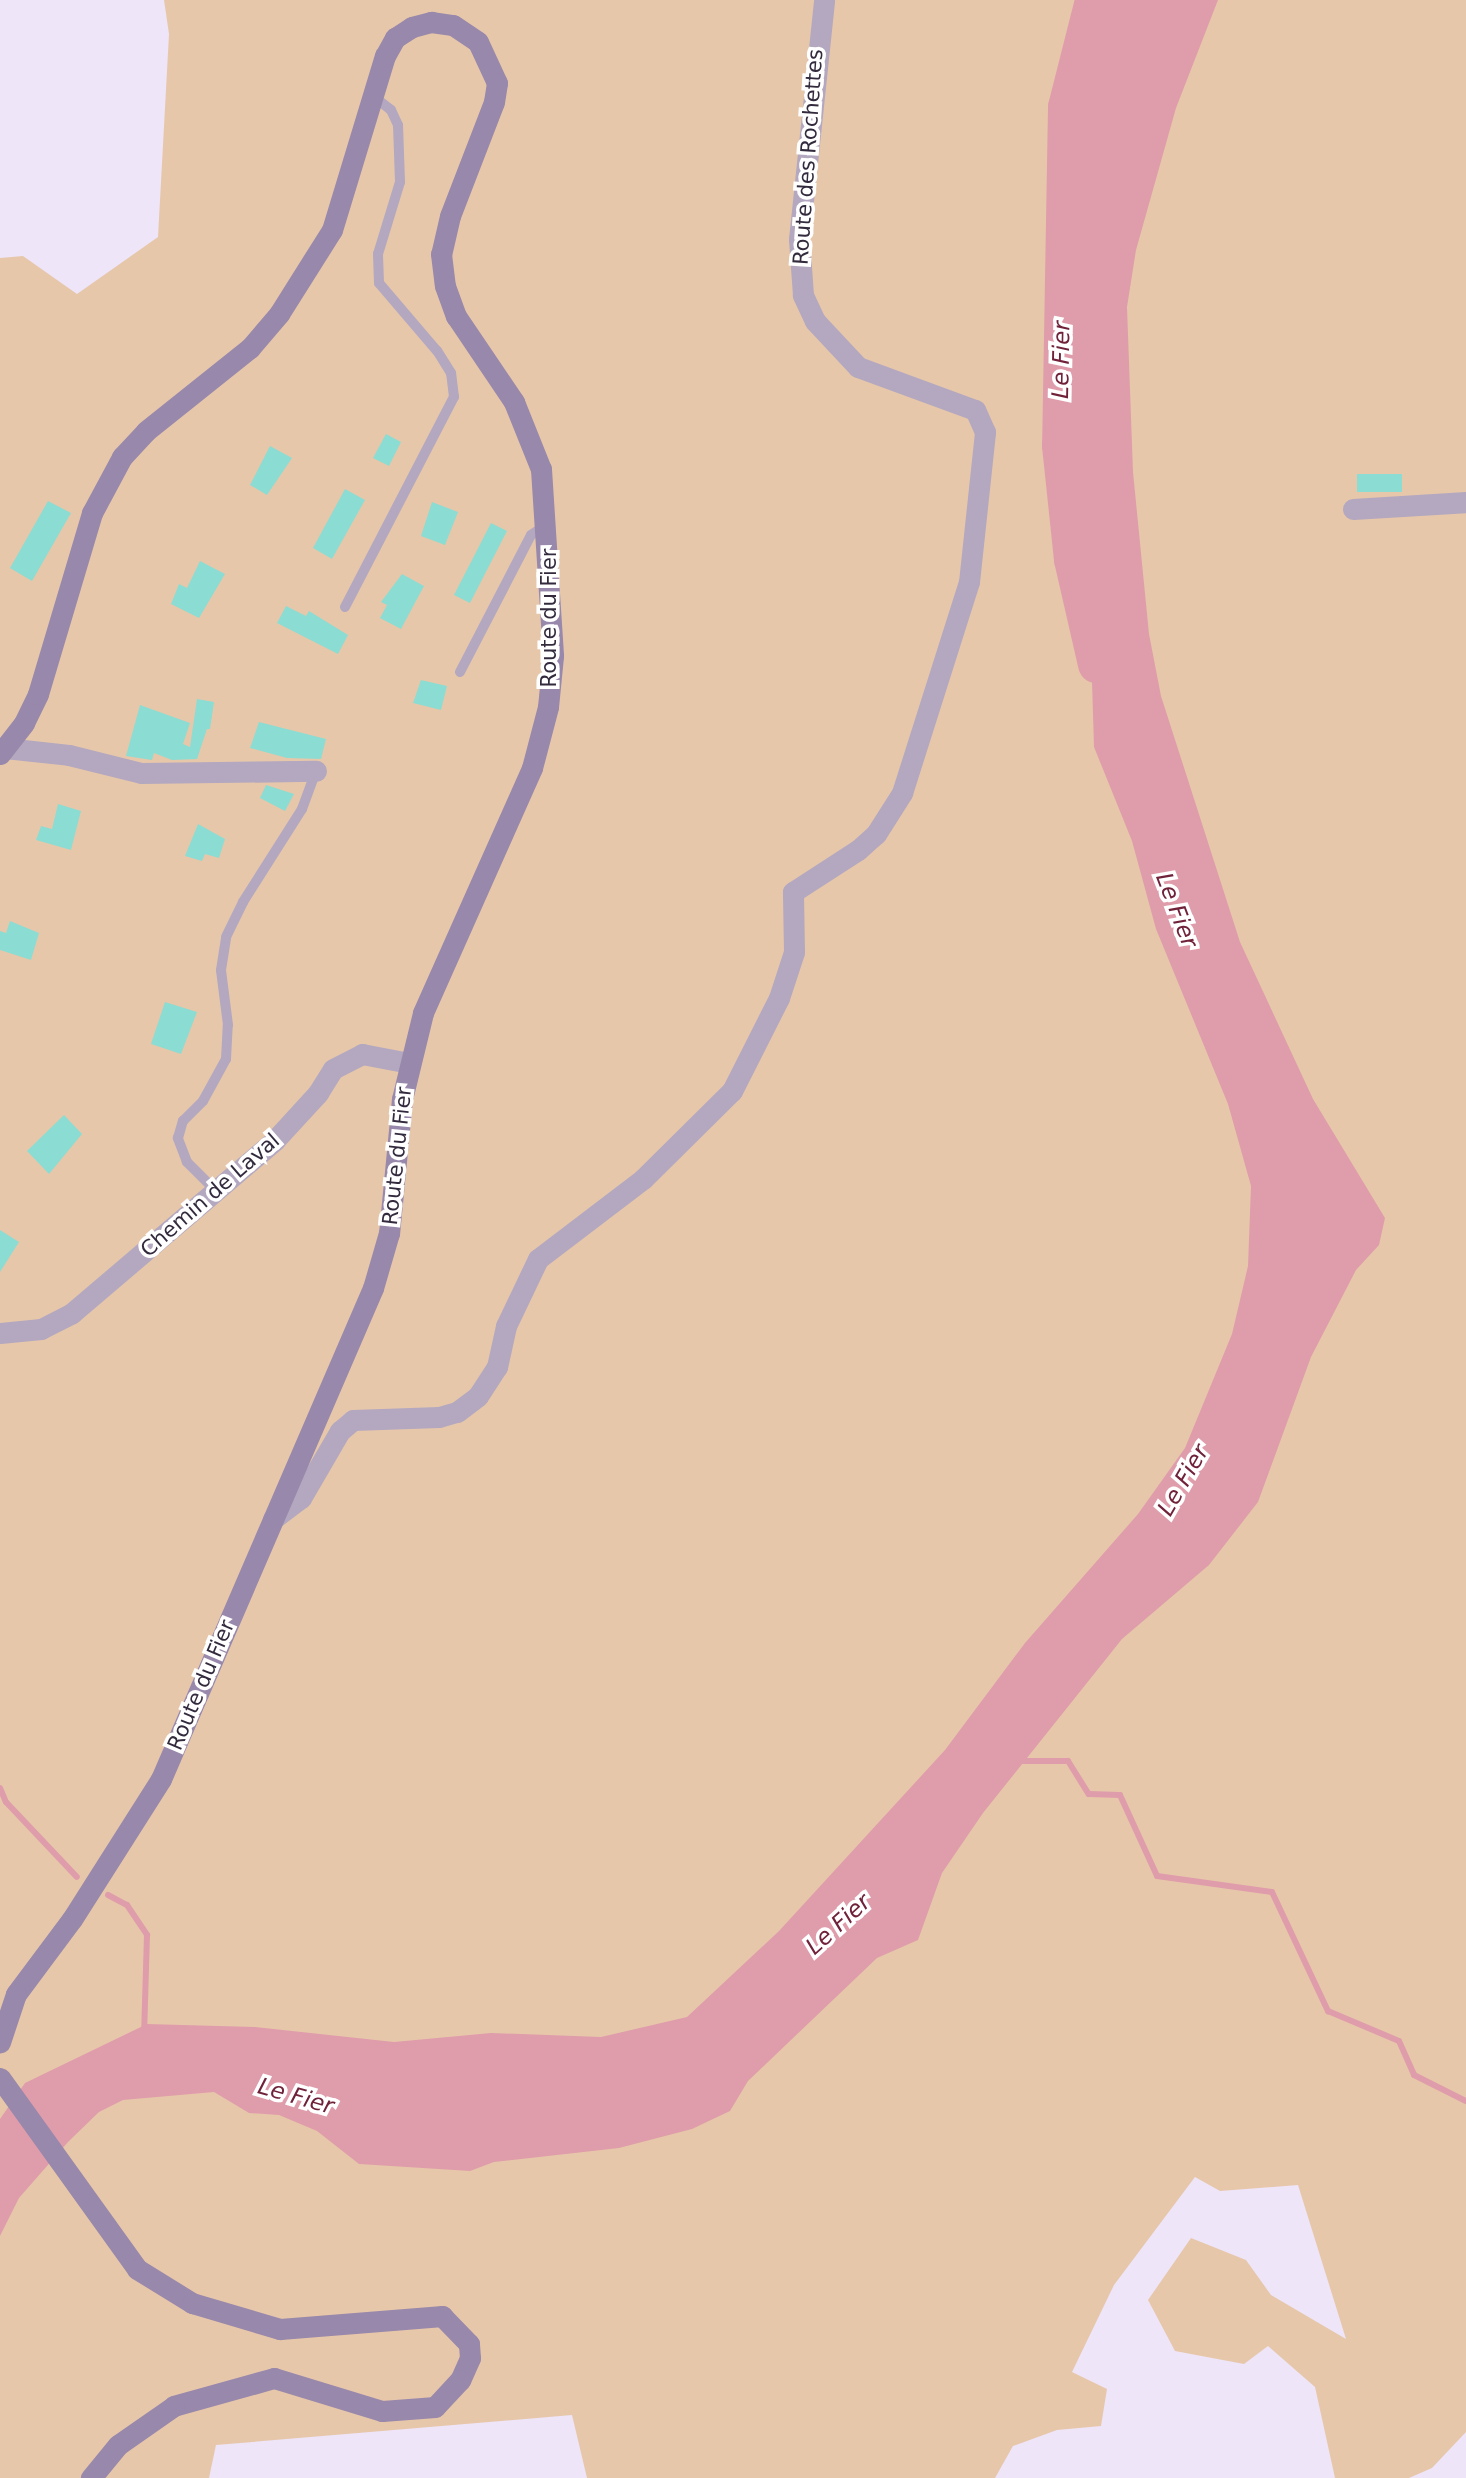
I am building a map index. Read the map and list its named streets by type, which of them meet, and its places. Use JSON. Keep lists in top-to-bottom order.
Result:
{
  "streets": {
    "main road": ["Route du Fier"],
    "street": ["Route des Rochettes", "Chemin de Laval"]
  },
  "crossings": [
    ["Route des Rochettes", "Route du Fier"],
    ["Route du Fier", "Chemin de Laval"]
  ],
  "water": ["Le Fier"]
}
